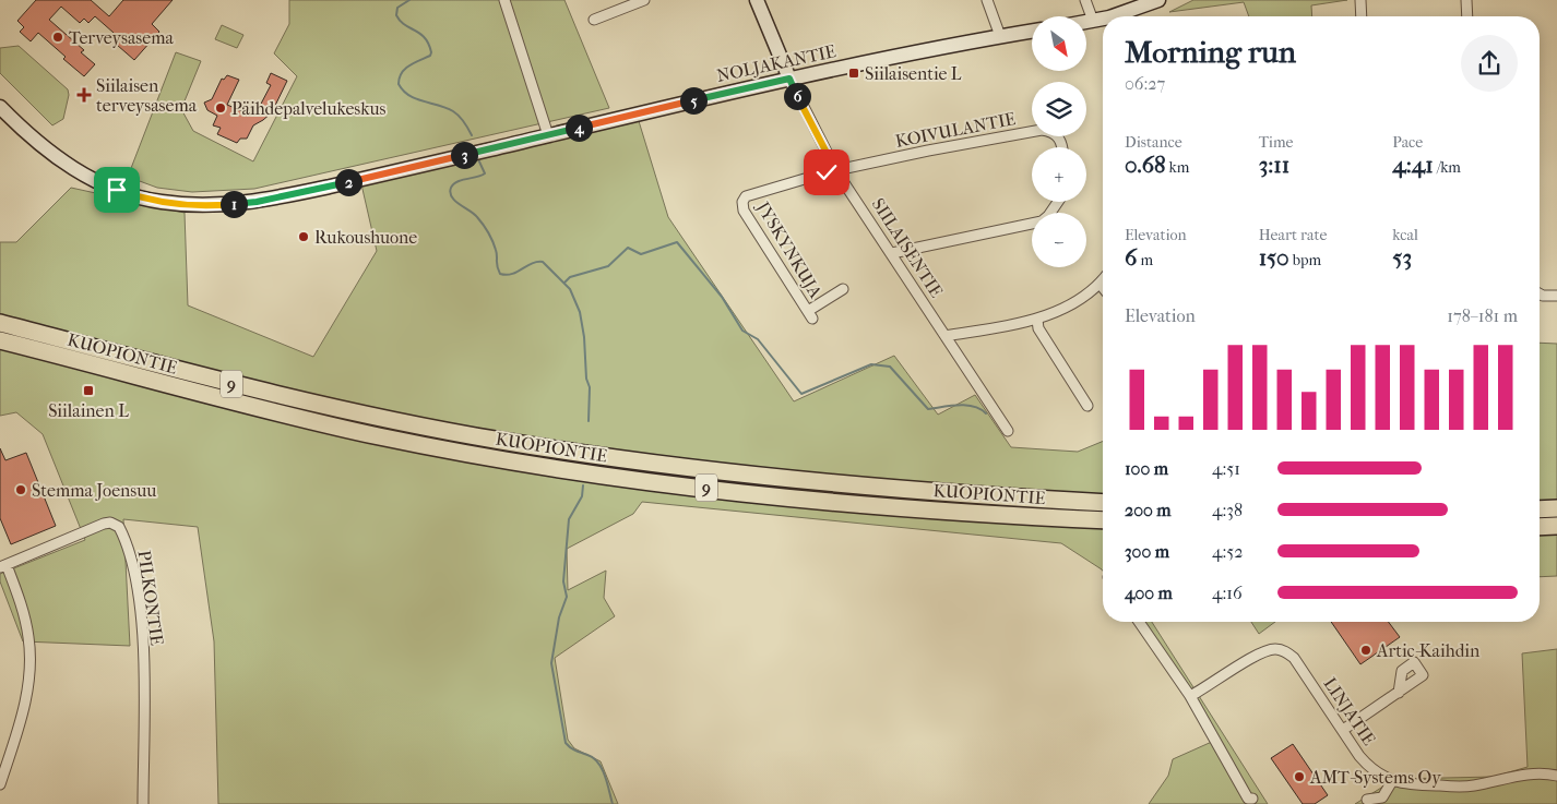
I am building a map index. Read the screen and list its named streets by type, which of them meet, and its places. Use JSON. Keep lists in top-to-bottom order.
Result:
{
  "streets": {
    "highway": ["KUOPIONTIE", "9"],
    "main road": ["NOLJAKANTIE"],
    "street": [
      "KOIVULANTIE",
      "SIILAISENTIE",
      "JYSKYNKUJA",
      "PILKONTIE",
      "LINJATIE"
    ]
  },
  "crossings": [
    ["NOLJAKANTIE", "SIILAISENTIE"],
    ["KOIVULANTIE", "SIILAISENTIE"],
    ["KOIVULANTIE", "JYSKYNKUJA"]
  ],
  "places": {
    "other": [
      "Terveysasema",
      "Päihdepalvelukeskus",
      "Rukoushuone",
      "Stemma Joensuu",
      "Artic-Kaihdin",
      "AMT-Systems Oy"
    ],
    "transit": ["Siilaisentie L", "Siilainen L"],
    "health": ["Siilaisen terveysasema"]
  },
  "north": "bottom right",
  "page": {
    "map_buttons": ["+", "−"],
    "heading": ["Morning run", "06:27"],
    "pins": [
      "6",
      "5",
      "4",
      "3",
      "2",
      "1"
    ],
    "stats": [
      ["Distance", "0.68 km"],
      ["Time", "3:11"],
      ["Pace", "4:41 /km"],
      ["Elevation", "6 m"],
      ["Heart rate", "150 bpm"],
      ["kcal", "53"]
    ],
    "chart": ["Elevation", "178–181 m"],
    "list": [
      {
        "name": "100 m",
        "note": "4:51"
      },
      {
        "name": "200 m",
        "note": "4:38"
      },
      {
        "name": "300 m",
        "note": "4:52"
      },
      {
        "name": "400 m",
        "note": "4:16"
      }
    ]
  }
}
